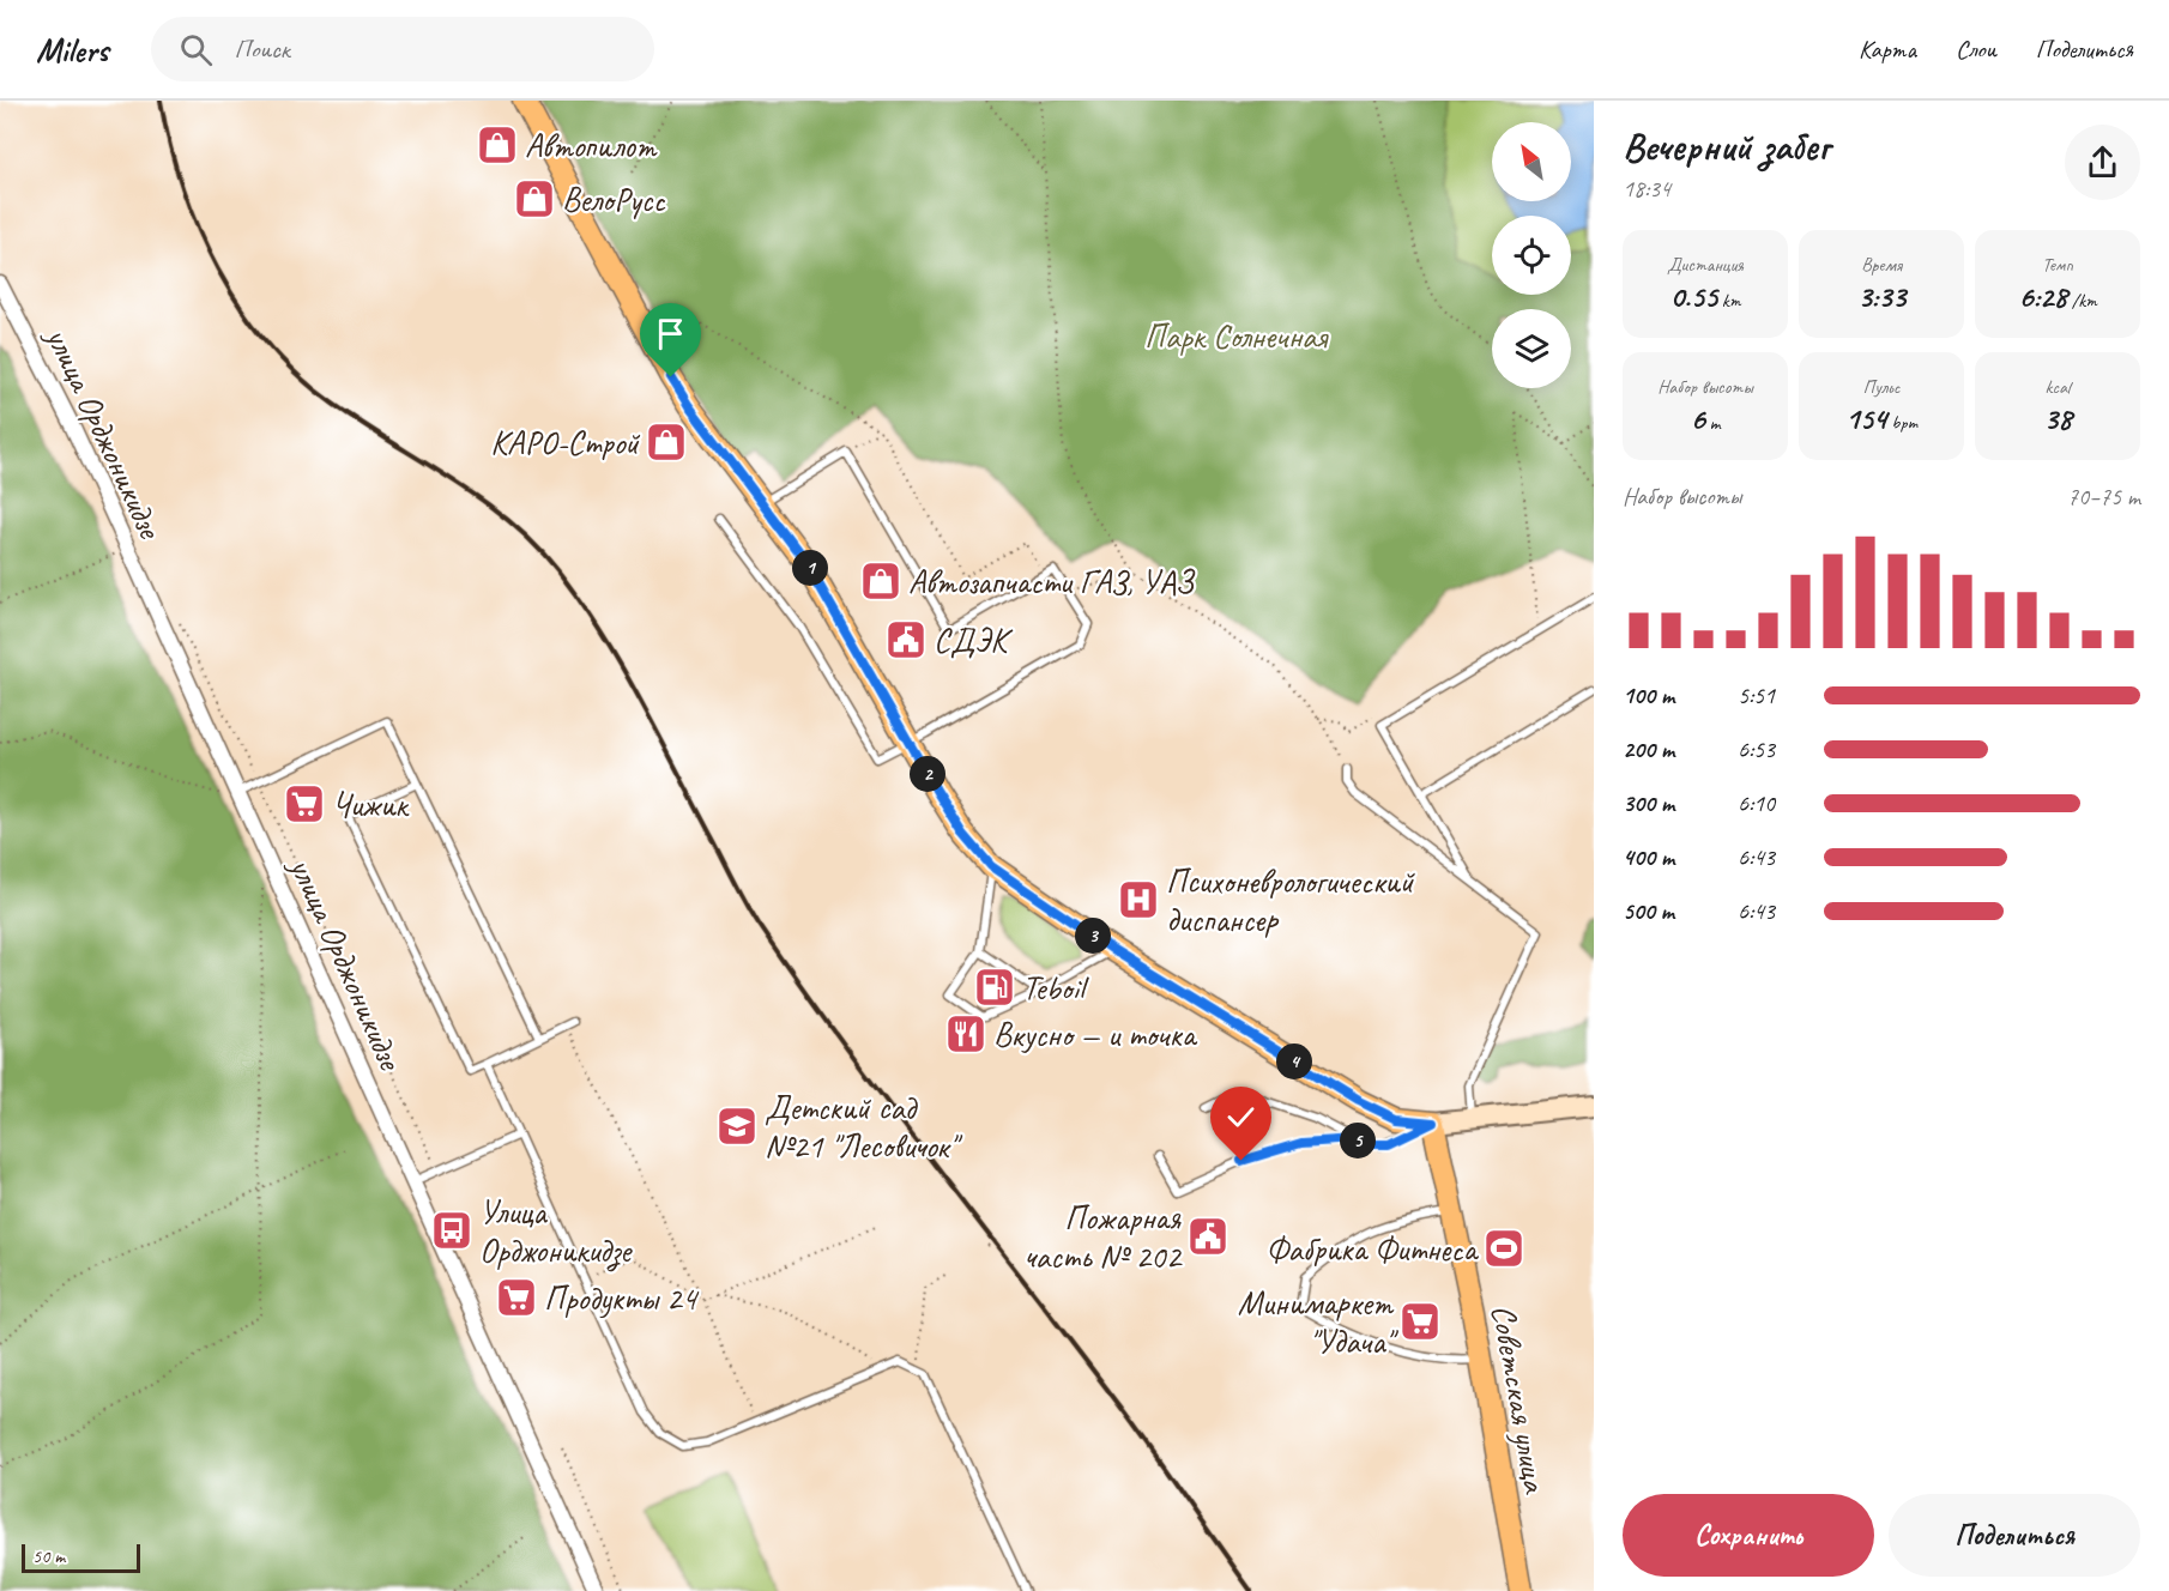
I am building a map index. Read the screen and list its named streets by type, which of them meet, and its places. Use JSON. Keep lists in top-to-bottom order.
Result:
{
  "streets": {
    "main road": ["Советская улица"],
    "street": ["улица Орджоникидзе"]
  },
  "parks": ["Парк Солнечная"],
  "places": {
    "shop": [
      "Автопилот",
      "ВелоРусс",
      "КАРО-Строй",
      "Автозапчасти ГАЗ, УАЗ"
    ],
    "public building": ["СДЭК", "Пожарная часть № 202"],
    "supermarket": ["Чижик", "Продукты 24", "Минимаркет \"Удача\""],
    "hospital": ["Психоневрологический диспансер"],
    "fuel station": ["Teboil"],
    "restaurant": ["Вкусно — и точка"],
    "school or university": ["Детский сад №21 \"Лесовичок\""],
    "bus stop": ["Улица Орджоникидзе"],
    "sports": ["Фабрика Фитнеса"]
  },
  "scale_bar": "50 m",
  "north": "top left",
  "page": {
    "header": "Milers",
    "search": "Поиск",
    "nav": ["Карта", "Слои", "Поделиться"],
    "heading": ["Вечерний забег", "18:34"],
    "stats": [
      ["Дистанция", "0.55 km"],
      ["Время", "3:33"],
      ["Темп", "6:28 /km"],
      ["Набор высоты", "6 m"],
      ["Пульс", "154 bpm"],
      ["kcal", "38"]
    ],
    "chart": ["Набор высоты", "70–75 m"],
    "pins": [
      "1",
      "2",
      "3",
      "4",
      "5"
    ],
    "list": [
      {
        "name": "100 m",
        "note": "5:51"
      },
      {
        "name": "200 m",
        "note": "6:53"
      },
      {
        "name": "300 m",
        "note": "6:10"
      },
      {
        "name": "400 m",
        "note": "6:43"
      },
      {
        "name": "500 m",
        "note": "6:43"
      }
    ],
    "buttons": ["Сохранить", "Поделиться"],
    "scale": "50 m"
  }
}
